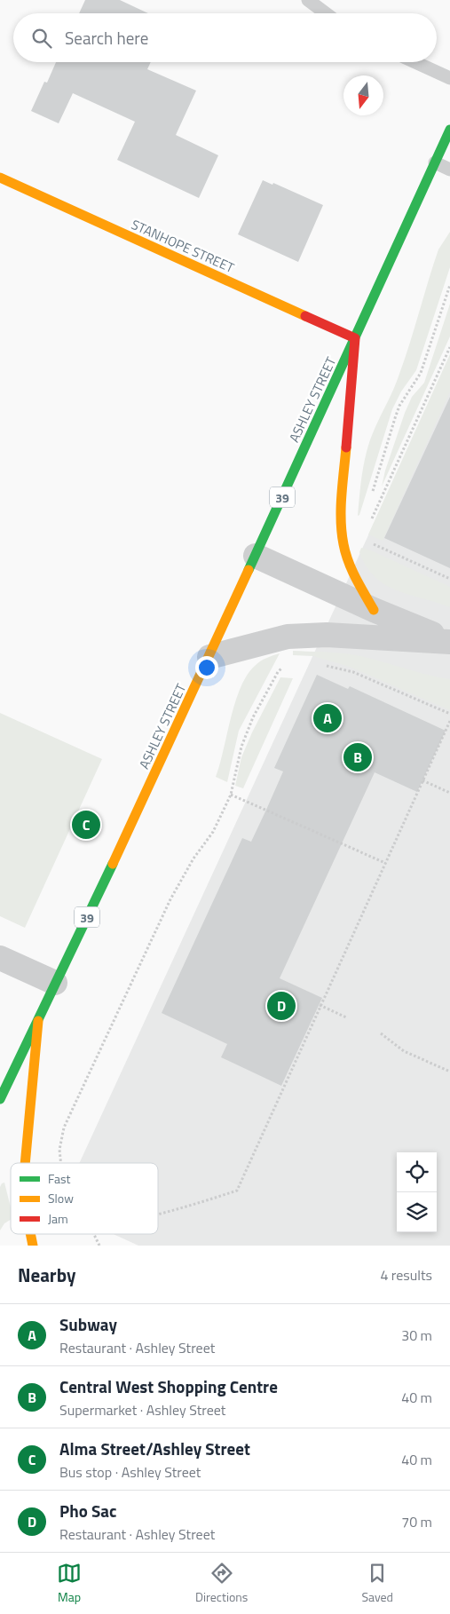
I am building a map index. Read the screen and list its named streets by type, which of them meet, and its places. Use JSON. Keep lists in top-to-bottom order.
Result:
{
  "streets": {
    "main road": ["STANHOPE STREET", "ASHLEY STREET", "39"]
  },
  "crossings": [
    ["STANHOPE STREET", "ASHLEY STREET"]
  ],
  "legend": ["Fast", "Slow", "Jam"],
  "north": "bottom",
  "page": {
    "search": "Search here",
    "pins": [
      "A",
      "B",
      "C",
      "D"
    ],
    "heading": ["Nearby", "4 results"],
    "list": [
      {
        "mark": "A",
        "name": "Subway",
        "note": "Restaurant · Ashley Street",
        "value": "30 m"
      },
      {
        "mark": "B",
        "name": "Central West Shopping Centre",
        "note": "Supermarket · Ashley Street",
        "value": "40 m"
      },
      {
        "mark": "C",
        "name": "Alma Street/Ashley Street",
        "note": "Bus stop · Ashley Street",
        "value": "40 m"
      },
      {
        "mark": "D",
        "name": "Pho Sac",
        "note": "Restaurant · Ashley Street",
        "value": "70 m"
      }
    ],
    "nav": ["Map", "Directions", "Saved"]
  }
}
